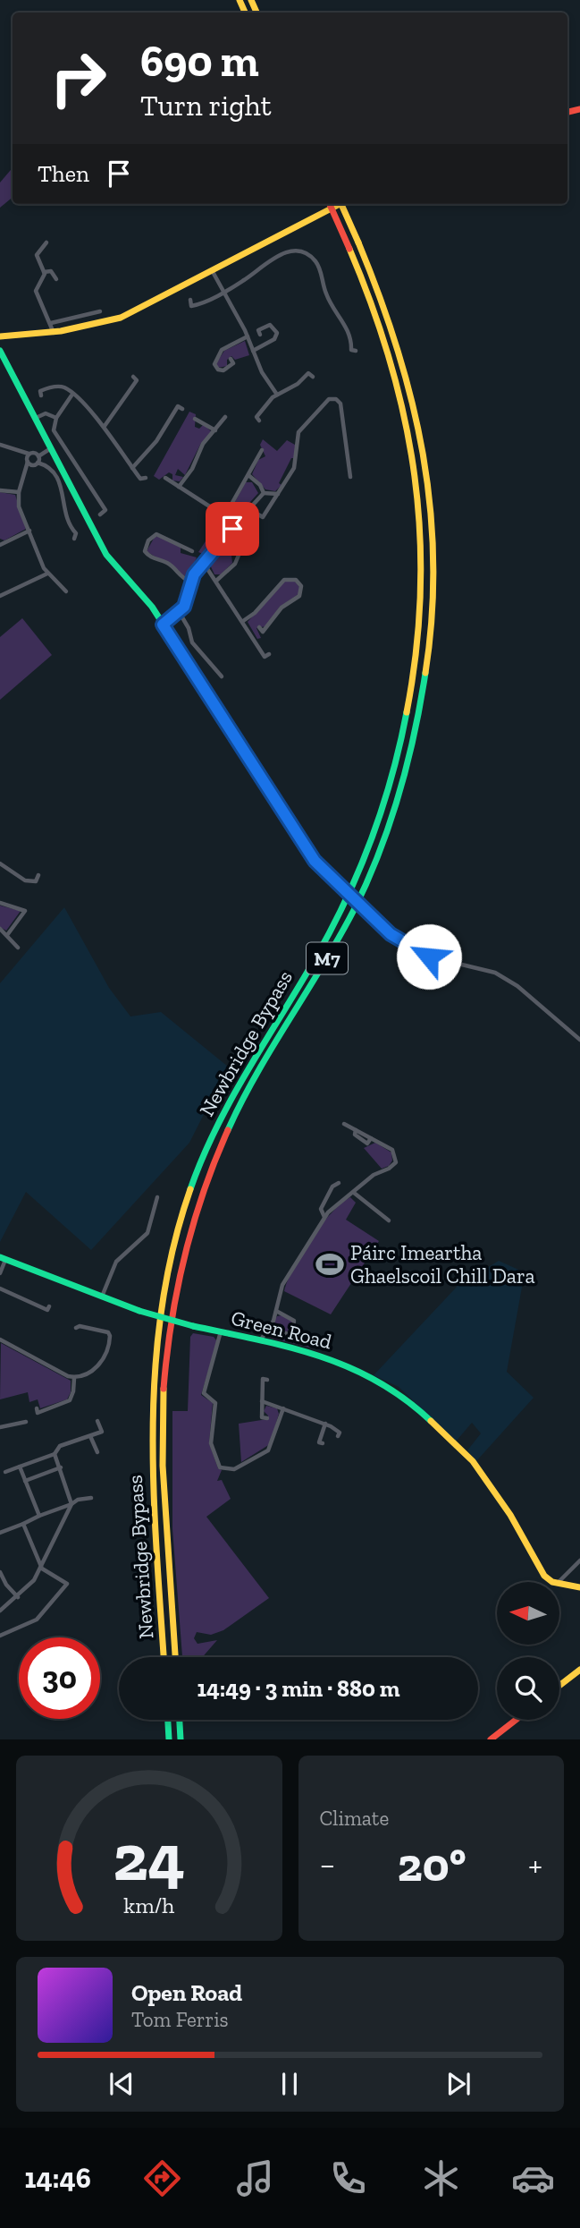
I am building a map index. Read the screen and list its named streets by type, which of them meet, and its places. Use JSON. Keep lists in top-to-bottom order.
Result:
{
  "streets": {
    "main road": ["M7", "Newbridge Bypass", "Green Road"]
  },
  "places": {
    "sports": ["Páirc Imeartha Ghaelscoil Chill Dara"]
  },
  "north": "left",
  "page": {
    "turn": ["690 m", "Turn right"],
    "then": "Then",
    "limit": "30",
    "trip": "14:49 · 3 min · 880 m",
    "tile": "Climate",
    "heat": ["−", "20°", "+"],
    "song": ["Open Road", "Tom Ferris"],
    "tabs": "14:46",
    "gauge": ["24", "km/h"]
  }
}
